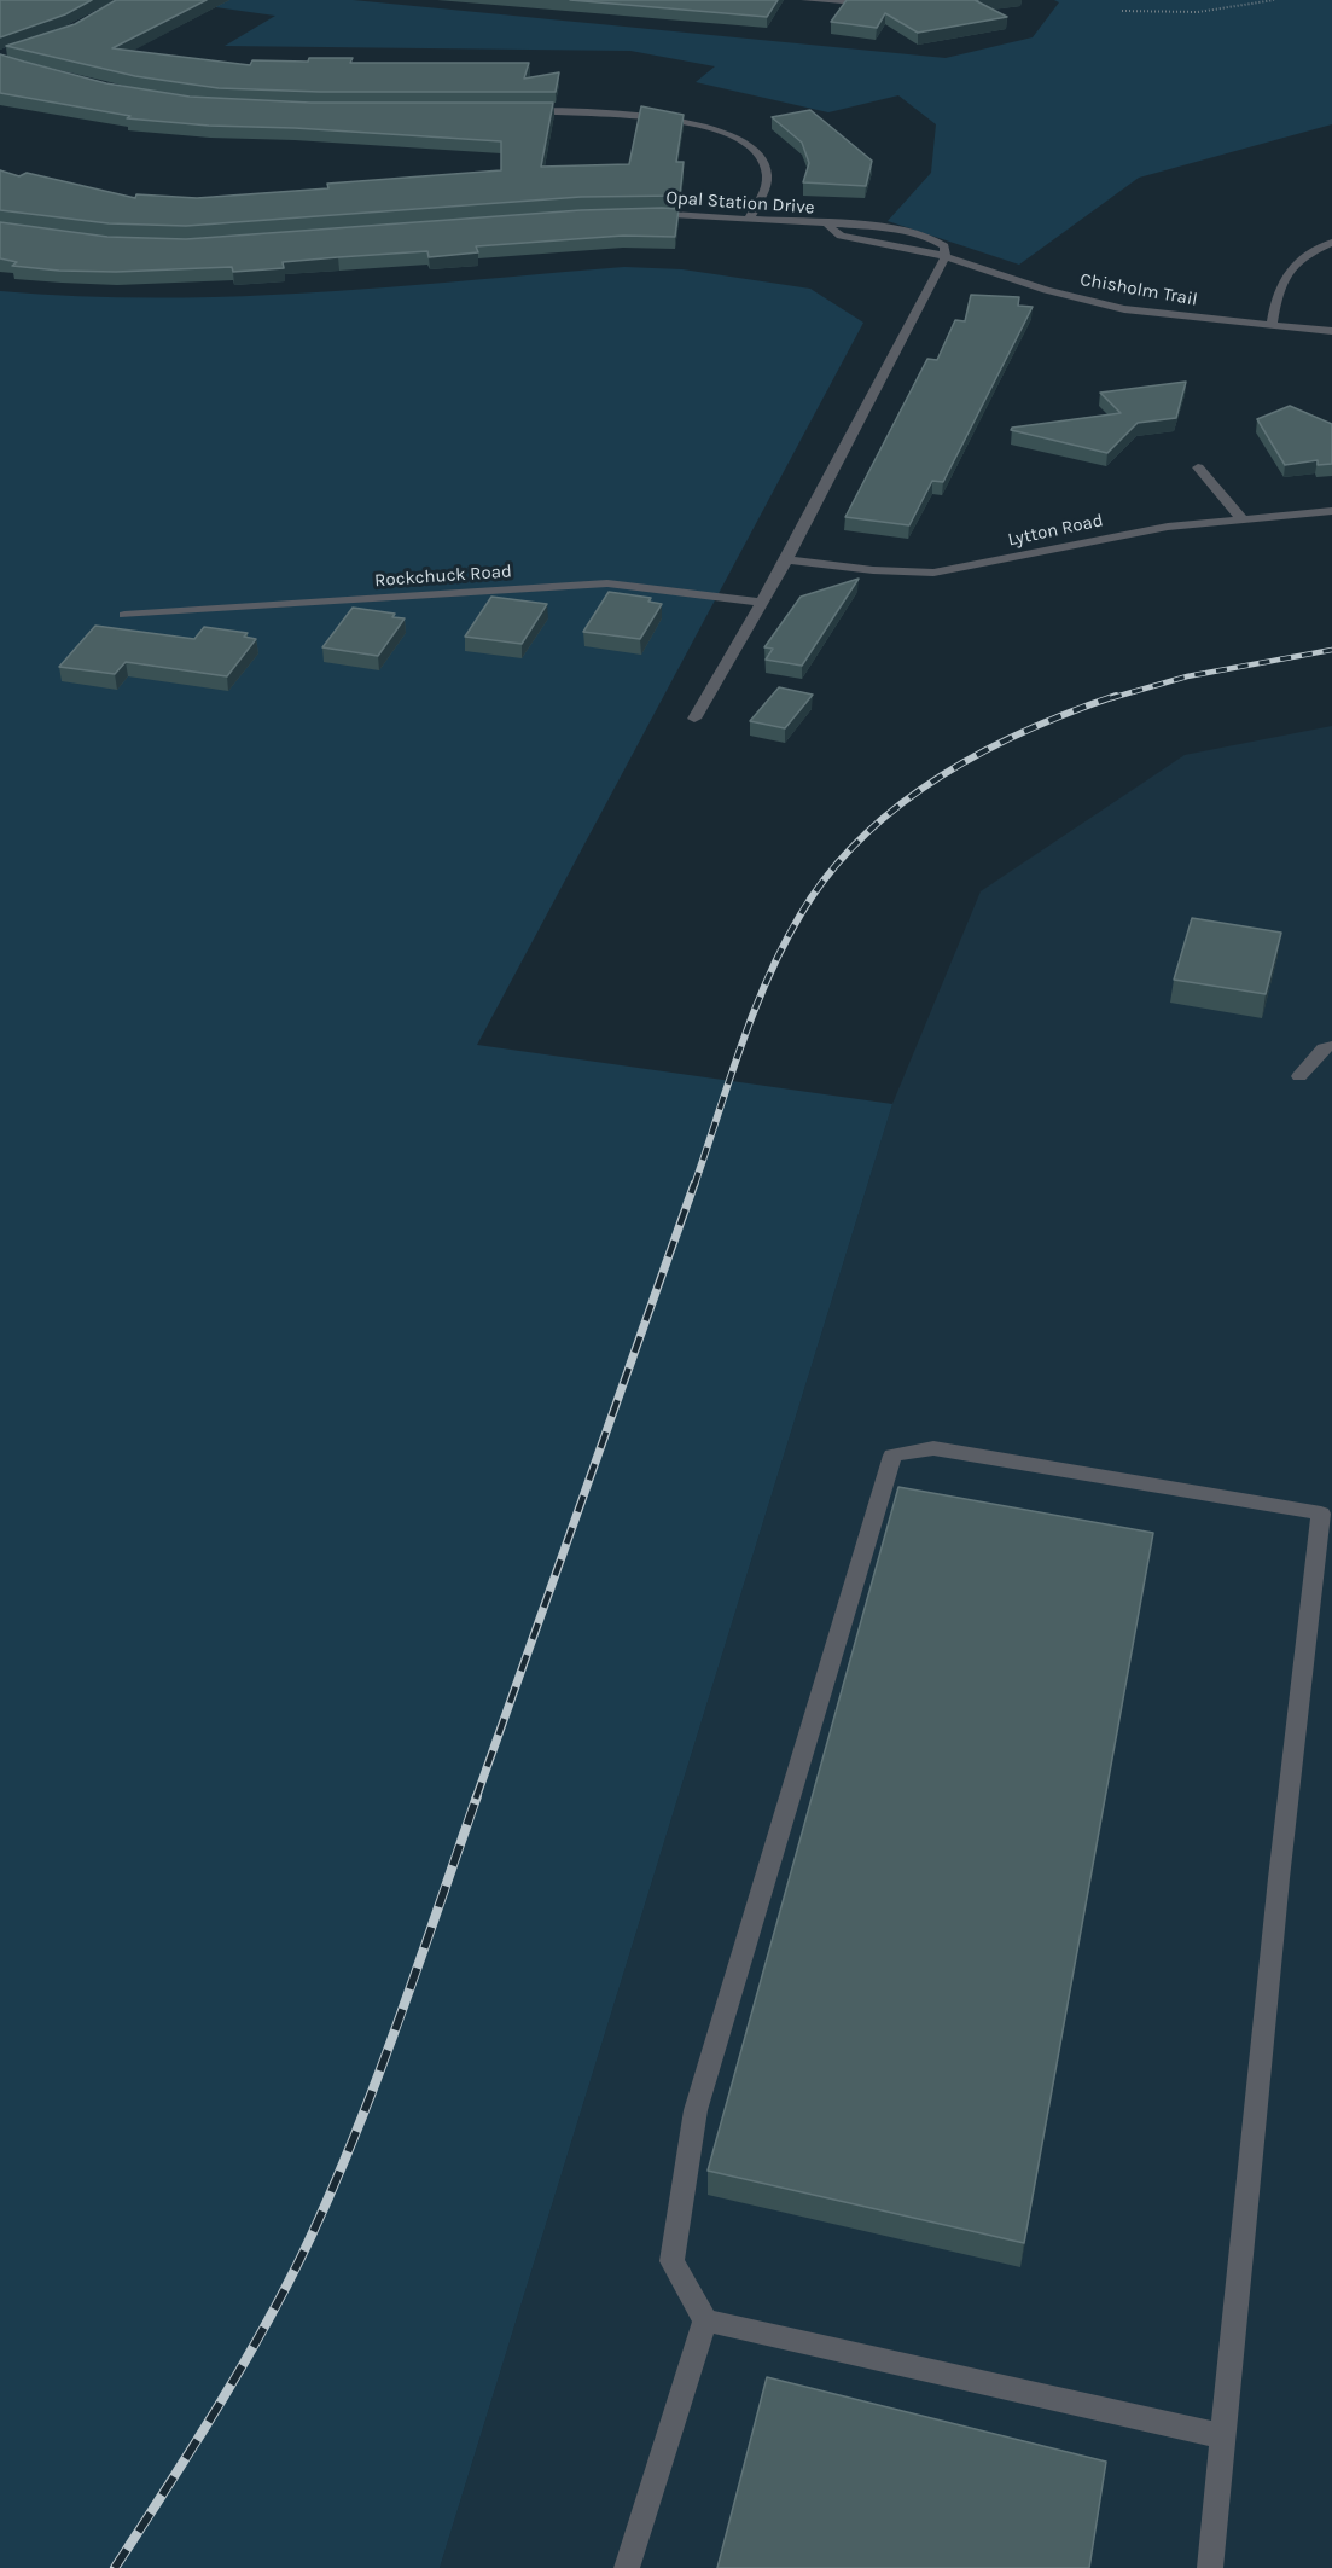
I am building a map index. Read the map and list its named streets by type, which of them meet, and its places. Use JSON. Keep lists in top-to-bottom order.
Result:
{
  "streets": {
    "street": [
      "Opal Station Drive",
      "Chisholm Trail",
      "Lytton Road",
      "Rockchuck Road"
    ]
  },
  "crossings": [
    ["Opal Station Drive", "Chisholm Trail"]
  ]
}
